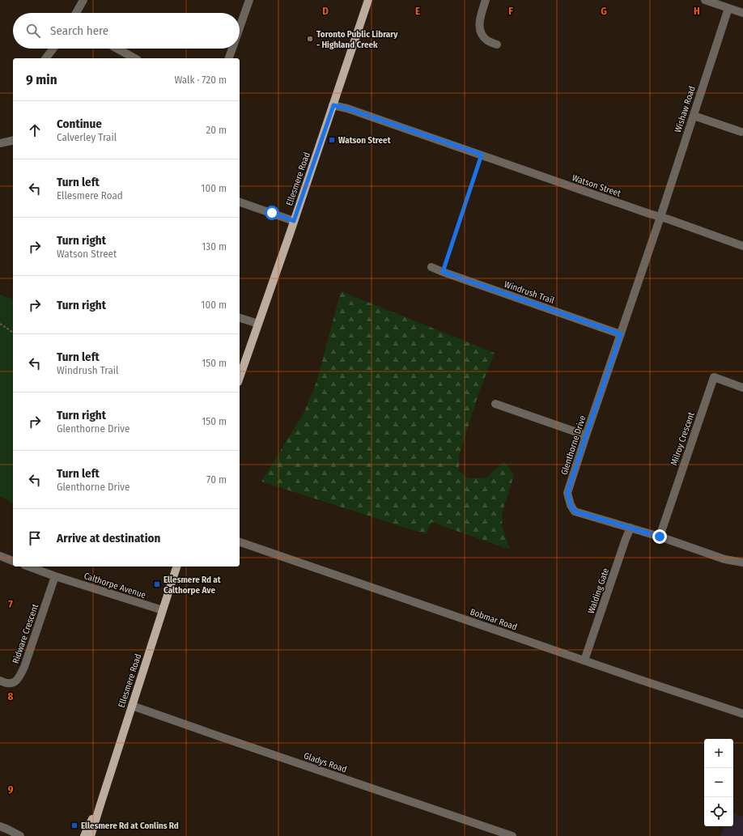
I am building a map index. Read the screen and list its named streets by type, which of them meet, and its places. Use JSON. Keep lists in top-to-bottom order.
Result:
{
  "streets": {
    "main road": ["Ellesmere Road"],
    "street": [
      "Wishaw Road",
      "Watson Street",
      "Windrush Trail",
      "Milroy Crescent",
      "Glenthorne Drive",
      "Calthorpe Avenue",
      "Walding Gate",
      "Bobmar Road",
      "Ridware Crescent",
      "Gladys Road"
    ]
  },
  "crossings": [
    ["Wishaw Road", "Watson Street"],
    ["Wishaw Road", "Glenthorne Drive"],
    ["Ellesmere Road", "Watson Street"],
    ["Ellesmere Road", "Calthorpe Avenue"],
    ["Ellesmere Road", "Gladys Road"],
    ["Watson Street", "Glenthorne Drive"],
    ["Windrush Trail", "Glenthorne Drive"],
    ["Milroy Crescent", "Glenthorne Drive"],
    ["Glenthorne Drive", "Walding Gate"],
    ["Calthorpe Avenue", "Ridware Crescent"],
    ["Walding Gate", "Bobmar Road"]
  ],
  "places": {
    "other": ["Toronto Public Library - Highland Creek"],
    "transit": ["Watson Street", "Ellesmere Rd at Calthorpe Ave", "Ellesmere Rd at Conlins Rd"]
  },
  "page": {
    "search": "Search here",
    "heading": ["9 min", "Walk · 720 m"],
    "list": [
      ["Continue", "Calverley Trail", "20 m"],
      ["Turn left", "Ellesmere Road", "100 m"],
      ["Turn right", "Watson Street", "130 m"],
      ["Turn right", "100 m"],
      ["Turn left", "Windrush Trail", "150 m"],
      ["Turn right", "Glenthorne Drive", "150 m"],
      ["Turn left", "Glenthorne Drive", "70 m"],
      "Arrive at destination"
    ],
    "map_buttons": ["+", "−"]
  },
  "grid": {
    "columns": [
      "D",
      "E",
      "F",
      "G",
      "H"
    ],
    "rows": ["7", "8", "9"]
  }
}
